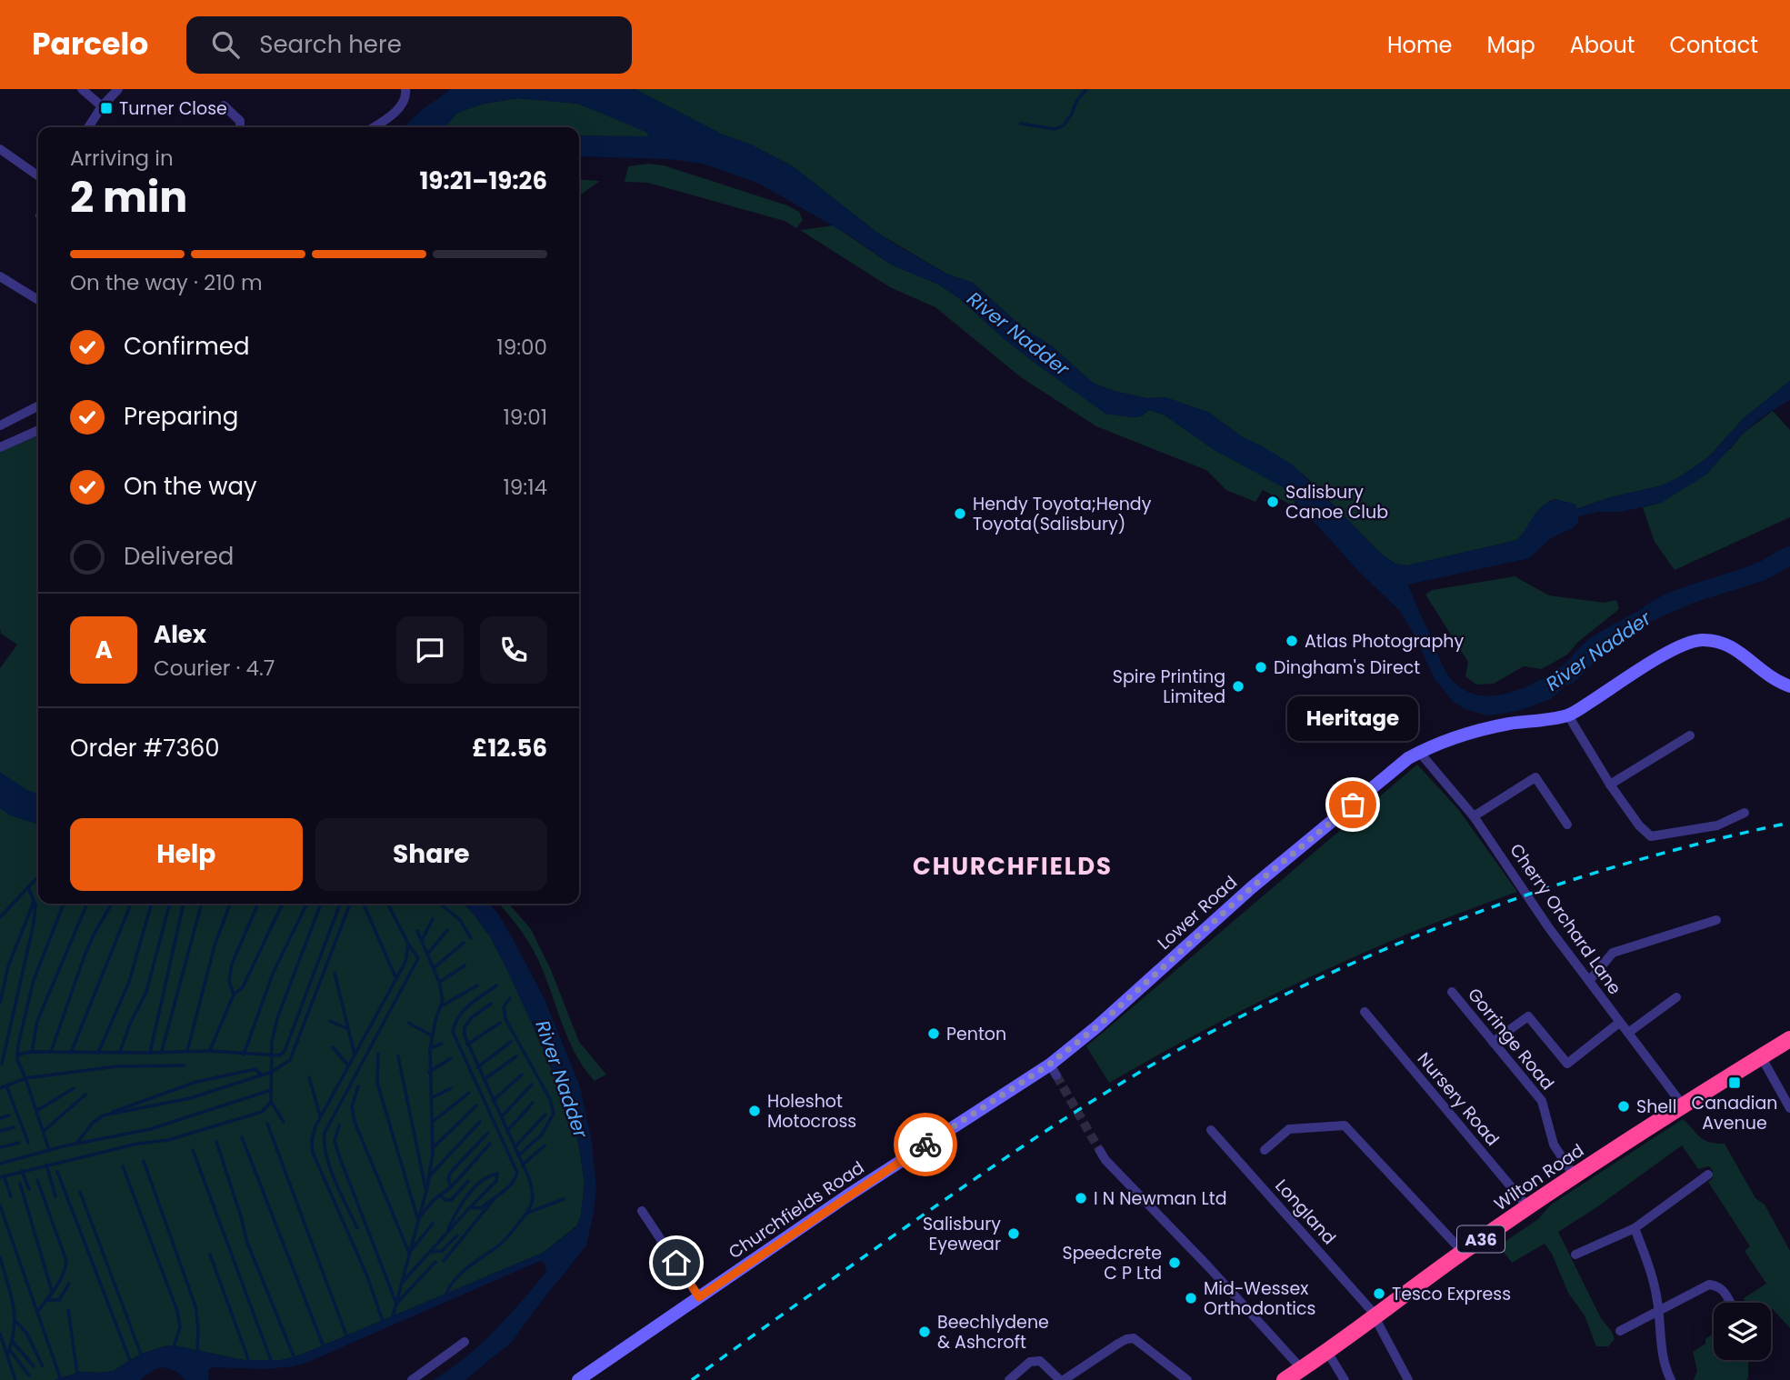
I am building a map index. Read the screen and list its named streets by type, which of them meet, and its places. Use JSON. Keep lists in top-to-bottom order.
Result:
{
  "streets": {
    "highway": ["Wilton Road", "A36"],
    "street": [
      "Lower Road",
      "Cherry Orchard Lane",
      "Gorringe Road",
      "Nursery Road",
      "Churchfields Road",
      "Longland"
    ]
  },
  "crossings": [
    ["Lower Road", "Cherry Orchard Lane"],
    ["Lower Road", "Churchfields Road"],
    ["Cherry Orchard Lane", "Wilton Road"],
    ["Gorringe Road", "Wilton Road"],
    ["Nursery Road", "Wilton Road"],
    ["Wilton Road", "Longland"]
  ],
  "districts": ["CHURCHFIELDS"],
  "water": ["River Nadder"],
  "places": {
    "transit": ["Turner Close", "Canadian Avenue"],
    "other": [
      "Salisbury Canoe Club",
      "Hendy Toyota;Hendy Toyota(Salisbury)",
      "Atlas Photography",
      "Dingham's Direct",
      "Spire Printing Limited",
      "Heritage",
      "Penton",
      "Shell",
      "Holeshot Motocross",
      "I N Newman Ltd",
      "Salisbury Eyewear",
      "Speedcrete C P Ltd",
      "Tesco Express",
      "Mid-Wessex Orthodontics",
      "Beechlydene & Ashcroft"
    ]
  },
  "page": {
    "header": "Parcelo",
    "search": "Search here",
    "nav": [
      "Home",
      "Map",
      "About",
      "Contact"
    ],
    "heading": ["2 min", "Arriving in", "19:21–19:26"],
    "panel": [
      "Alex",
      "Courier · 4.7",
      "Order #7360",
      "£12.56"
    ],
    "bar": "On the way · 210 m",
    "list": [
      ["Confirmed", "19:00"],
      ["Preparing", "19:01"],
      ["On the way", "19:14"],
      "Delivered"
    ],
    "round": "A",
    "bubble": "Heritage",
    "buttons": ["Help", "Share"]
  }
}
